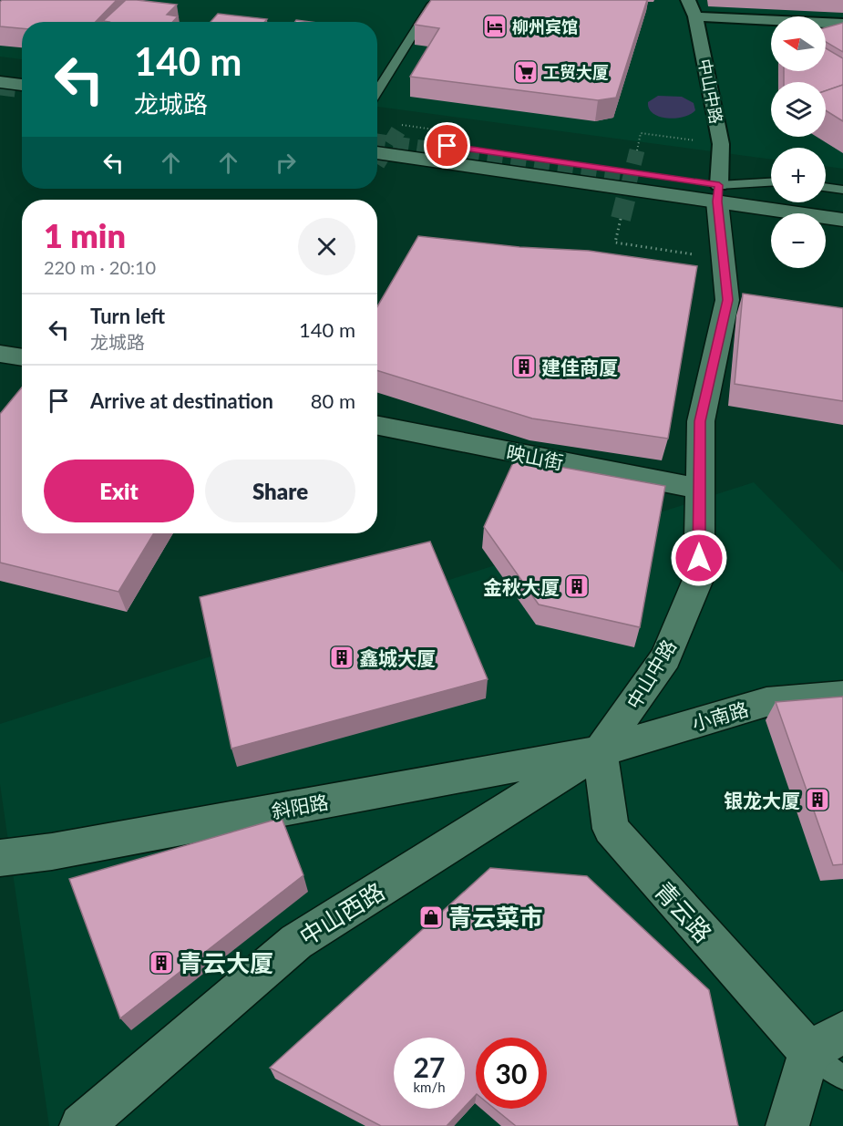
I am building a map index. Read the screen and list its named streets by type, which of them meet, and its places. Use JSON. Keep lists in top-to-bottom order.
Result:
{
  "streets": {
    "street": [
      "中山中路",
      "映山街",
      "小南路",
      "斜阳路",
      "青云路",
      "中山西路"
    ]
  },
  "crossings": [
    ["中山中路", "映山街"],
    ["中山中路", "小南路"],
    ["中山中路", "斜阳路"],
    ["中山中路", "青云路"],
    ["中山中路", "中山西路"],
    ["小南路", "斜阳路"],
    ["小南路", "青云路"],
    ["小南路", "中山西路"],
    ["斜阳路", "青云路"],
    ["斜阳路", "中山西路"],
    ["青云路", "中山西路"]
  ],
  "places": {
    "hotel": ["柳州宾馆"],
    "supermarket": ["工贸大厦"],
    "building": [
      "建佳商厦",
      "金秋大厦",
      "鑫城大厦",
      "银龙大厦",
      "青云大厦"
    ],
    "shop": ["青云菜市"]
  },
  "north": "left",
  "page": {
    "map_buttons": ["+", "−"],
    "turn": ["140 m", "龙城路"],
    "heading": ["1 min", "220 m · 20:10"],
    "list": [
      {
        "name": "Turn left",
        "note": "龙城路",
        "value": "140 m"
      },
      {
        "name": "Arrive at destination",
        "value": "80 m"
      }
    ],
    "buttons": ["Exit", "Share"],
    "speed": "27 km/h",
    "limit": "30"
  }
}
